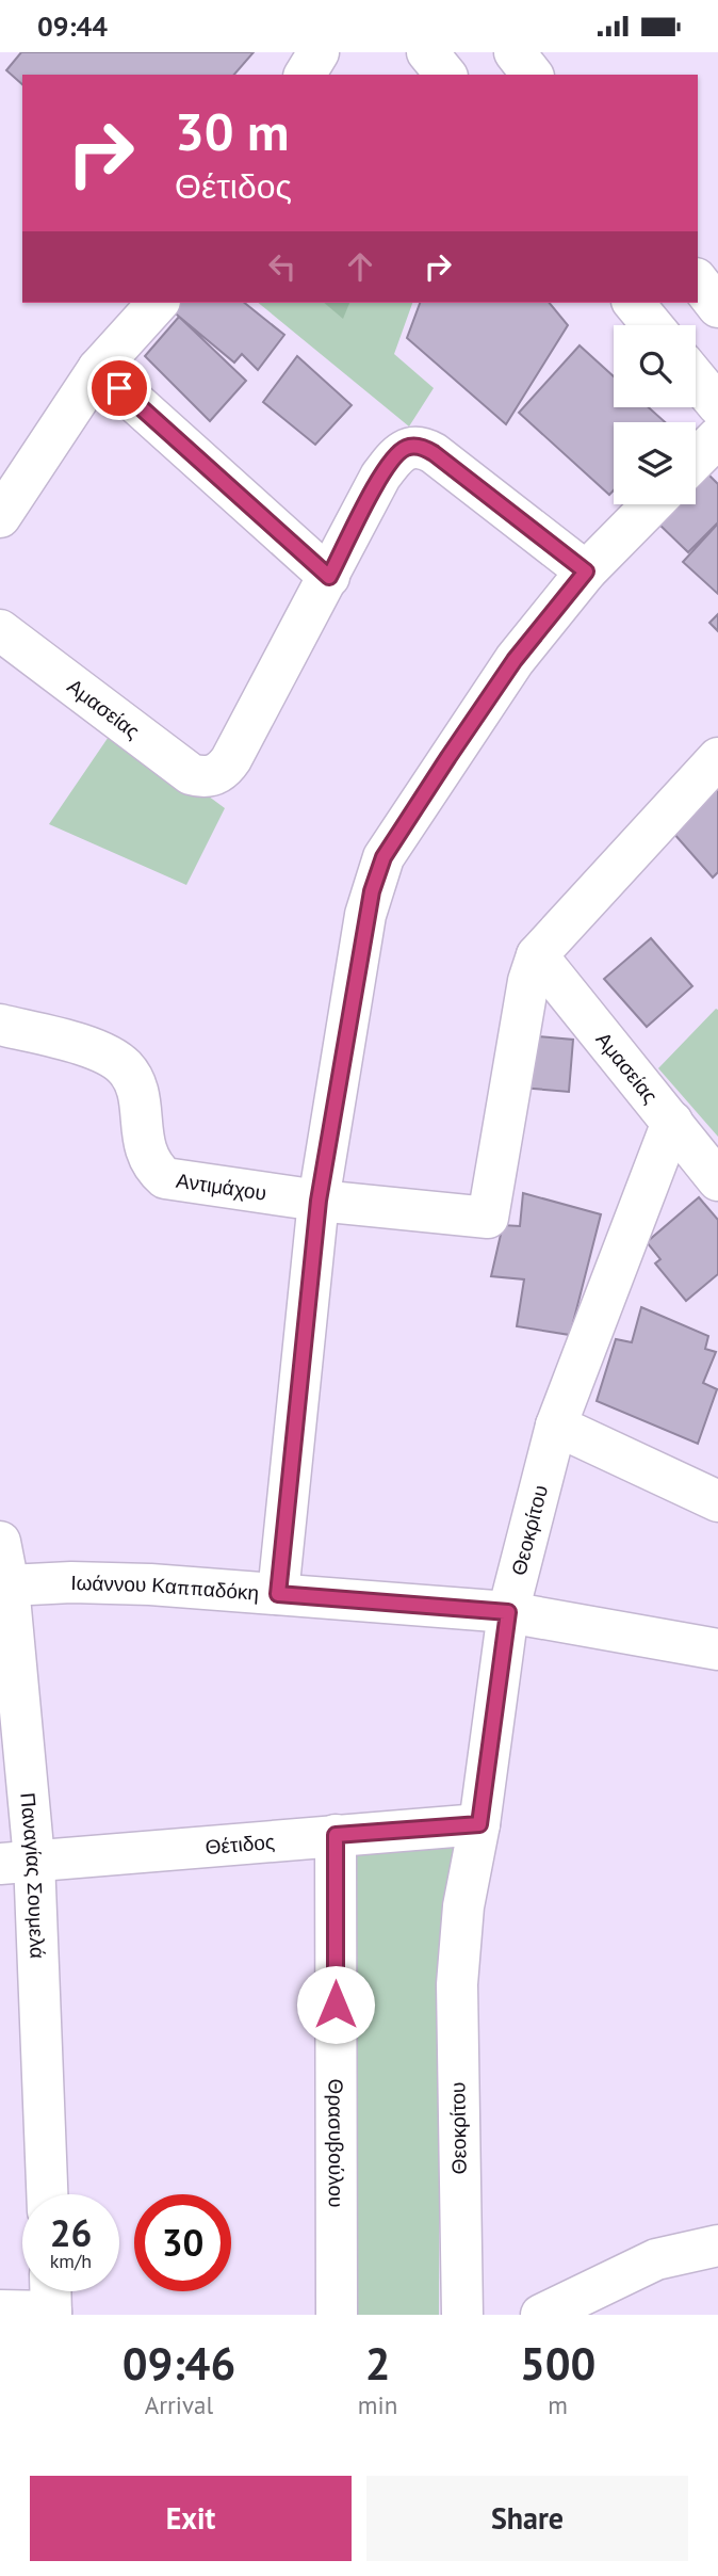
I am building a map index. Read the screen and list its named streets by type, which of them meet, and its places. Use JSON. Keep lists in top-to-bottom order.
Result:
{
  "streets": {
    "street": [
      "Αμασείας",
      "Αντιμάχου",
      "Θεοκρίτου",
      "Ιωάννου Καππαδόκη",
      "Θέτιδος",
      "Παναγίας Σουμελά",
      "Θρασυβούλου"
    ]
  },
  "crossings": [
    ["Αμασείας", "Αντιμάχου"],
    ["Αμασείας", "Θεοκρίτου"],
    ["Θεοκρίτου", "Ιωάννου Καππαδόκη"],
    ["Θεοκρίτου", "Θέτιδος"],
    ["Ιωάννου Καππαδόκη", "Παναγίας Σουμελά"],
    ["Θέτιδος", "Παναγίας Σουμελά"],
    ["Θέτιδος", "Θρασυβούλου"]
  ],
  "page": {
    "status": "09:44",
    "turn": ["30 m", "Θέτιδος"],
    "speed": "26 km/h",
    "limit": "30",
    "eta": [
      "09:46",
      "Arrival",
      "2",
      "min",
      "500",
      "m"
    ],
    "buttons": ["Exit", "Share"]
  }
}
